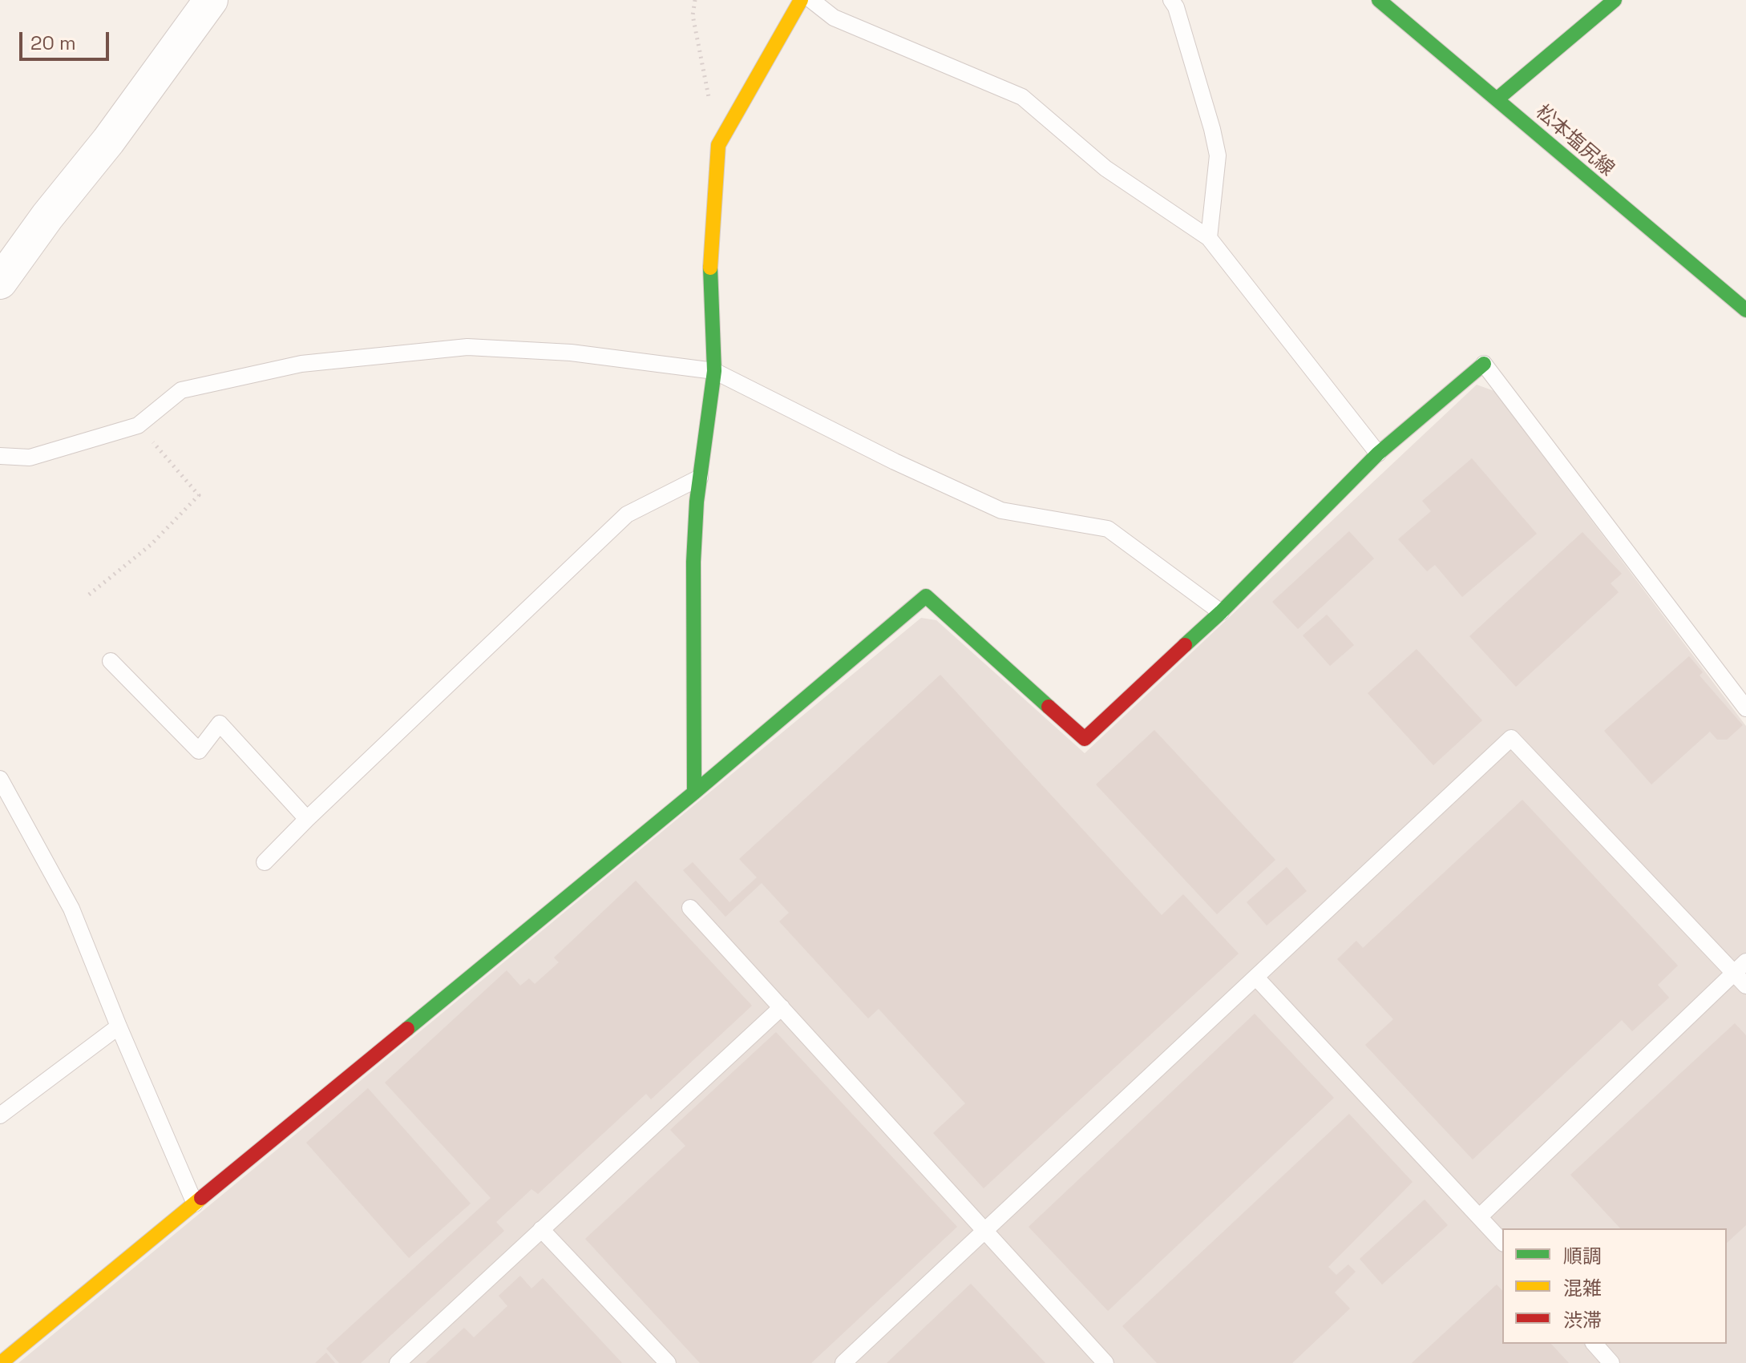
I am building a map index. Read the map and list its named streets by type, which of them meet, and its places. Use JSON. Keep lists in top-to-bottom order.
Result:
{
  "streets": {
    "street": ["松本塩尻線"]
  },
  "legend": ["順調", "混雑", "渋滞"],
  "scale_bar": "20 m"
}
